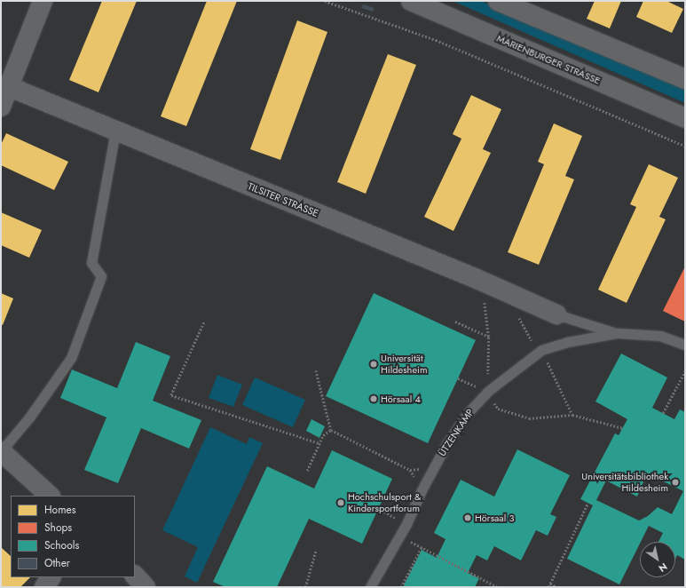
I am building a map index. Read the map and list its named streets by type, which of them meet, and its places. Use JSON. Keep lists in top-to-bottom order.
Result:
{
  "streets": {
    "street": ["MARIENBURGER STRASSE", "TILSITER STRASSE"],
    "lane": ["ÜTZENKAMP"]
  },
  "places": [
    "Universität Hildesheim",
    "Hörsaal 4",
    "Universitätsbibliothek Hildesheim",
    "Hochschulsport & Kindersportforum",
    "Hörsaal 3"
  ],
  "legend": [
    "Homes",
    "Shops",
    "Schools",
    "Other"
  ],
  "north": "bottom right"
}
